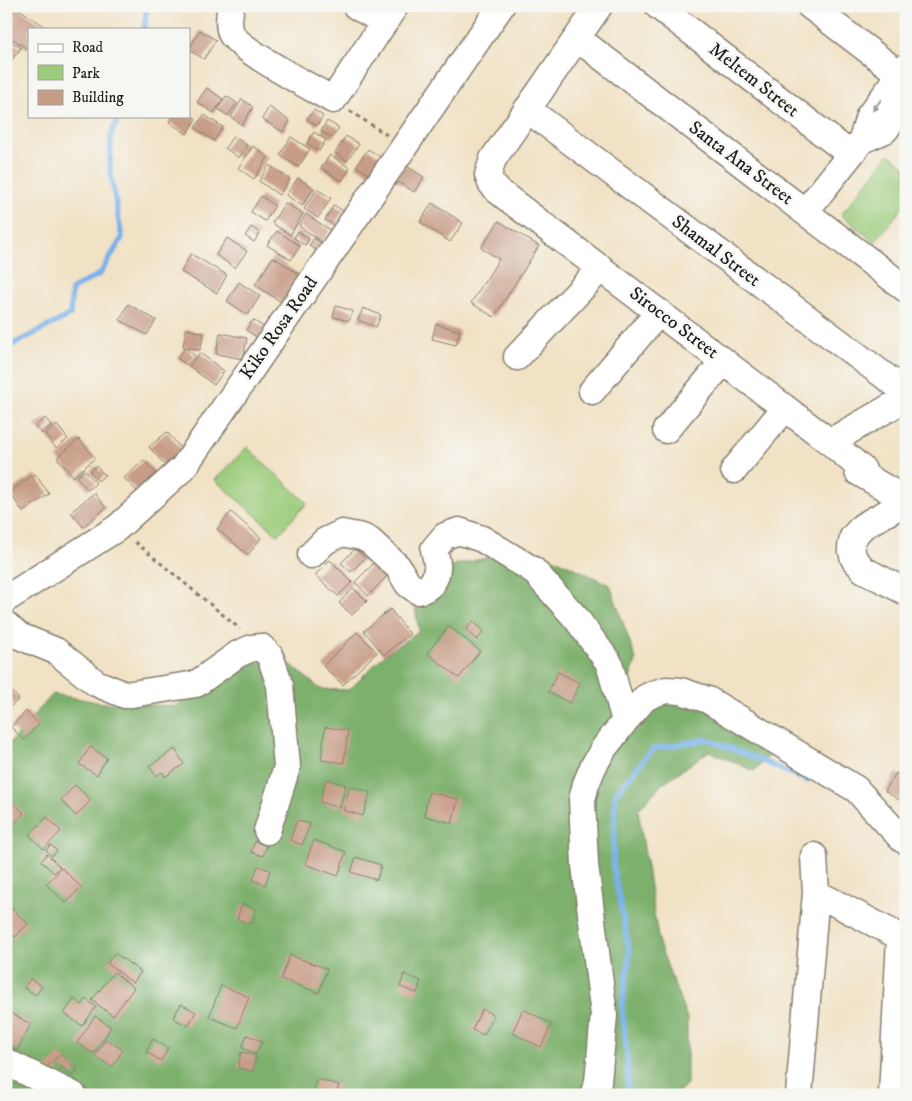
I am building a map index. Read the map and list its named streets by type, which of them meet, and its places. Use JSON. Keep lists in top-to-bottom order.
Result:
{
  "streets": {
    "street": [
      "Meltem Street",
      "Santa Ana Street",
      "Shamal Street",
      "Sirocco Street",
      "Kiko Rosa Road"
    ]
  },
  "crossings": [
    ["Shamal Street", "Sirocco Street"]
  ],
  "legend": ["Road", "Park", "Building"]
}
